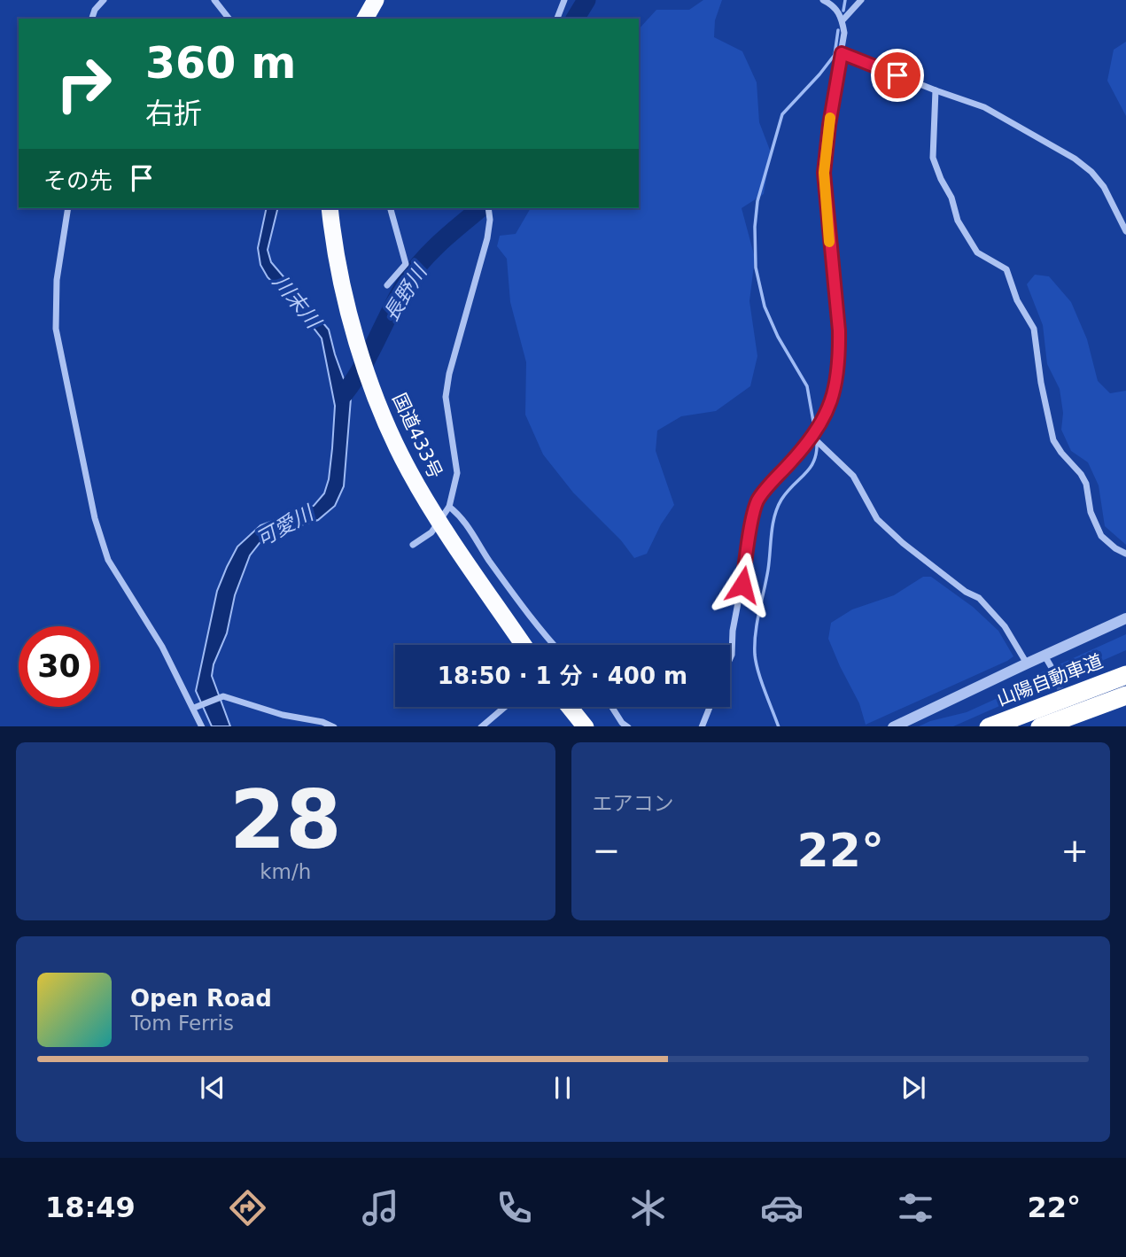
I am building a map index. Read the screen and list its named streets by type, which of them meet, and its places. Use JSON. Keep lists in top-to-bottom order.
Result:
{
  "streets": {
    "highway": ["国道433号", "山陽自動車道"]
  },
  "water": ["長野川", "川末川", "可愛川"],
  "page": {
    "turn": ["360 m", "右折"],
    "then": "その先",
    "limit": "30",
    "trip": "18:50 · 1 分 · 400 m",
    "tile": [
      ["28", "km/h"],
      "エアコン"
    ],
    "heat": ["−", "22°", "+"],
    "song": ["Open Road", "Tom Ferris"],
    "tabs": ["18:49", "22°"]
  }
}
